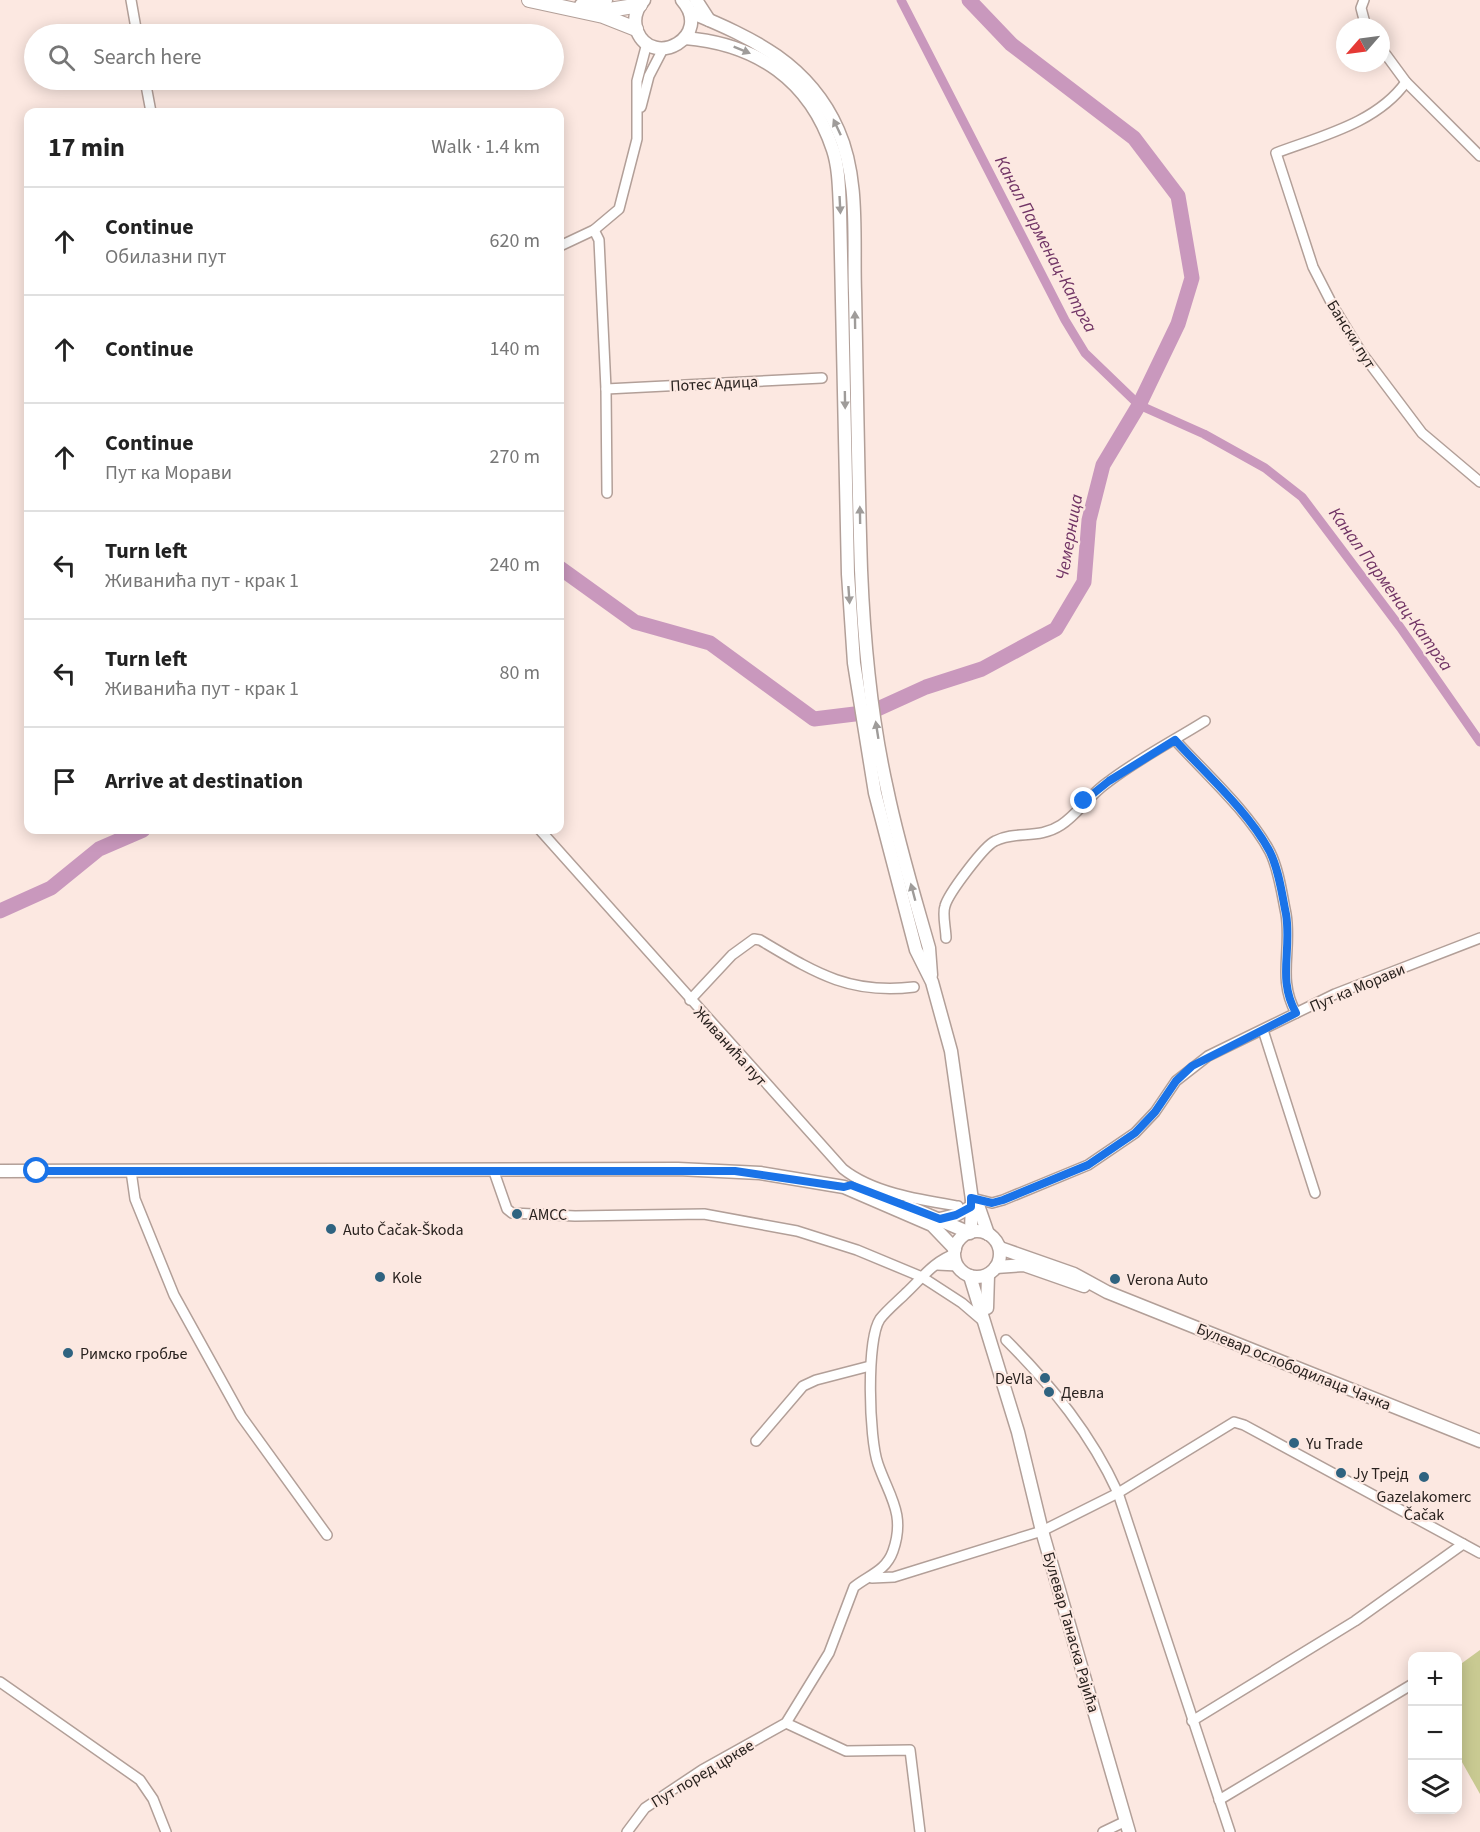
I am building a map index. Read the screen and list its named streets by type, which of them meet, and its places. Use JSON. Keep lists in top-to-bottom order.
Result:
{
  "streets": {
    "main road": ["Булевар ослободилаца Чачка", "Булевар Танаска Рајића"],
    "street": [
      "Бански пут",
      "Потес Адица",
      "Пут ка Морави",
      "Живанића пут",
      "Пут поред цркве"
    ]
  },
  "crossings": [
    ["Пут ка Морави", "Живанића пут"],
    ["Булевар ослободилаца Чачка", "Пут поред цркве"]
  ],
  "water": ["Канал Парменац-Катрга", "Чемерница"],
  "places": [
    "АМСС",
    "Auto Čačak-Škoda",
    "Kole",
    "Verona Auto",
    "Римско гробље",
    "DeVla",
    "Девла",
    "Yu Trade",
    "Ју Трејд",
    "Gazelakomerc Čačak"
  ],
  "north": "bottom left",
  "page": {
    "search": "Search here",
    "heading": ["17 min", "Walk · 1.4 km"],
    "list": [
      ["Continue", "Обилазни пут", "620 m"],
      ["Continue", "140 m"],
      ["Continue", "Пут ка Морави", "270 m"],
      ["Turn left", "Живанића пут - крак 1", "240 m"],
      ["Turn left", "Живанића пут - крак 1", "80 m"],
      "Arrive at destination"
    ],
    "map_buttons": ["+", "−"]
  }
}
